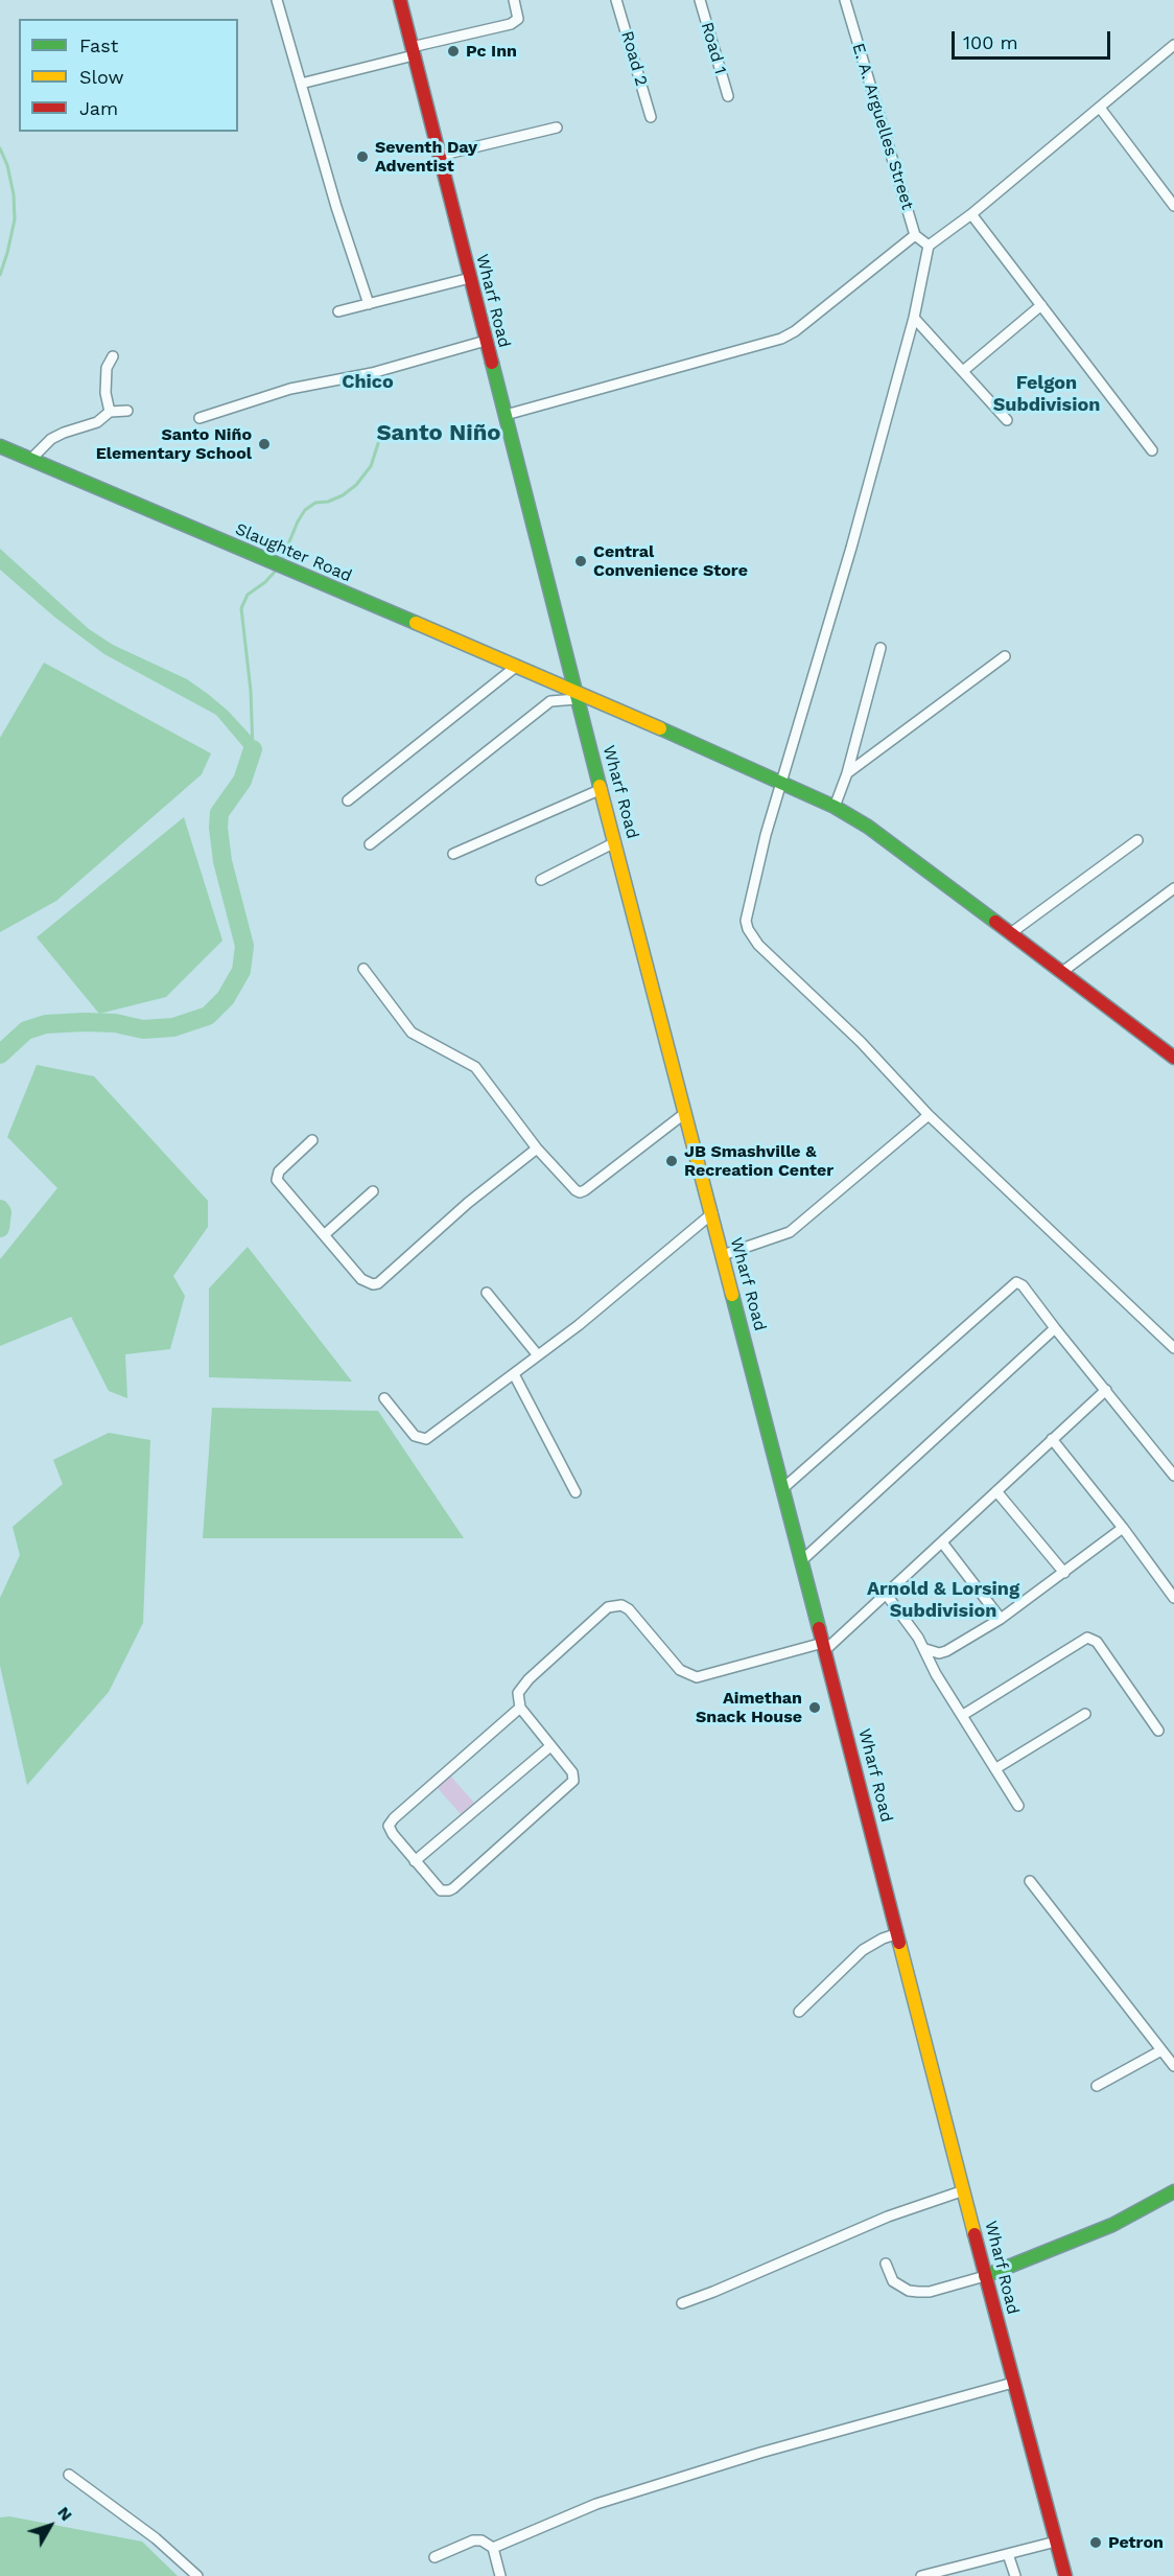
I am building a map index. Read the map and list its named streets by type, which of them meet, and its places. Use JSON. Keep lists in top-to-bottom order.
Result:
{
  "streets": {
    "main road": ["Wharf Road", "Slaughter Road"],
    "street": ["Road 1", "Road 2", "E. A. Arguelles Street"]
  },
  "crossings": [
    ["Wharf Road", "Slaughter Road"]
  ],
  "districts": [
    "Chico",
    "Felgon Subdivision",
    "Santo Niño",
    "Arnold & Lorsing Subdivision"
  ],
  "places": [
    "Pc Inn",
    "Seventh Day Adventist",
    "Santo Niño Elementary School",
    "Central Convenience Store",
    "JB Smashville & Recreation Center",
    "Aimethan Snack House",
    "Petron"
  ],
  "legend": ["Fast", "Slow", "Jam"],
  "scale_bar": "100 m",
  "north": "top right"
}
